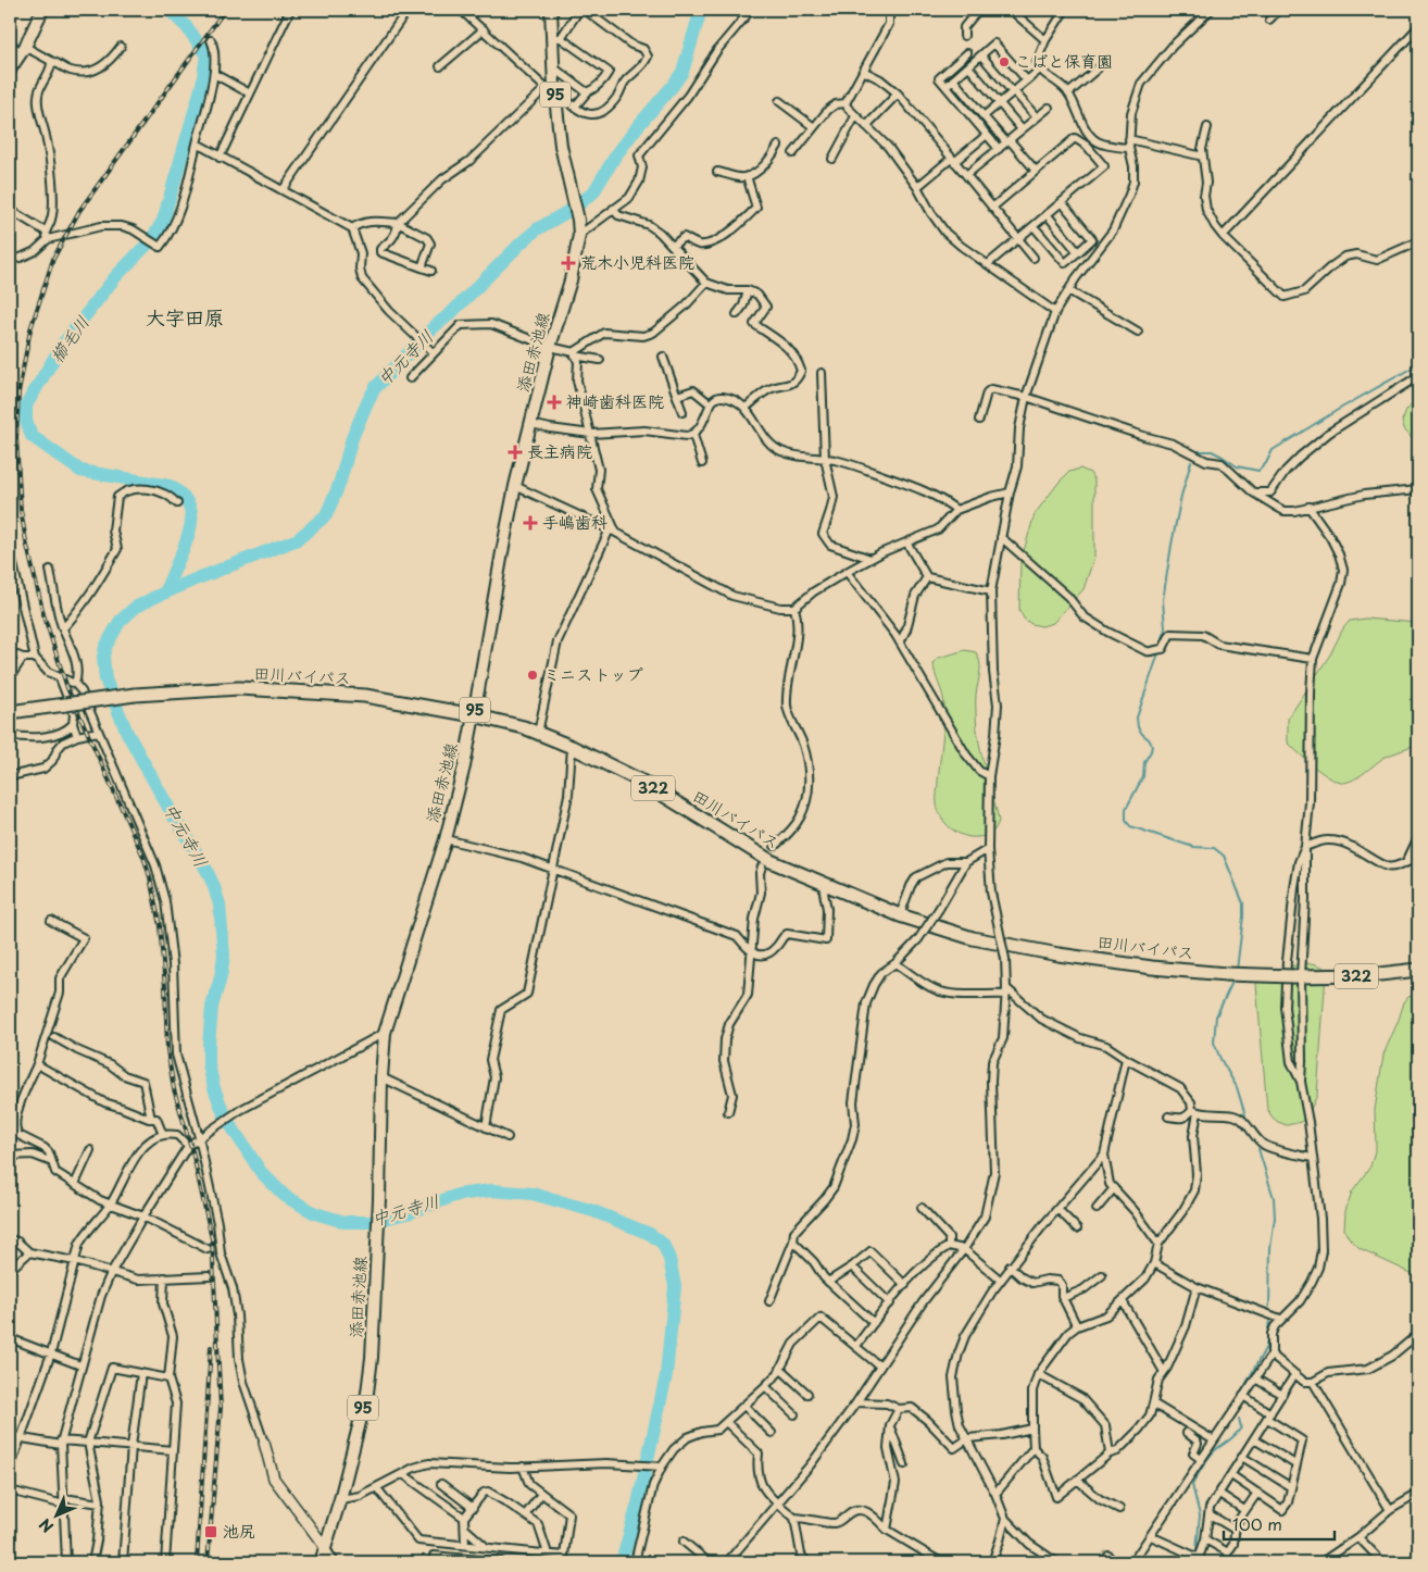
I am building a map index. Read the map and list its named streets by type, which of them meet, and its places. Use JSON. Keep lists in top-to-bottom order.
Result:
{
  "streets": {
    "highway": ["田川バイパス", "322"],
    "main road": ["95", "添田赤池線"]
  },
  "crossings": [
    ["添田赤池線", "田川バイパス"]
  ],
  "districts": ["大字田原"],
  "water": ["櫛毛川", "中元寺川"],
  "places": {
    "other": ["こばと保育園", "ミニストップ"],
    "health": [
      "荒木小児科医院",
      "神崎歯科医院",
      "長主病院",
      "手嶋歯科"
    ],
    "transit": ["池尻"]
  },
  "scale_bar": "100 m",
  "north": "bottom left"
}
